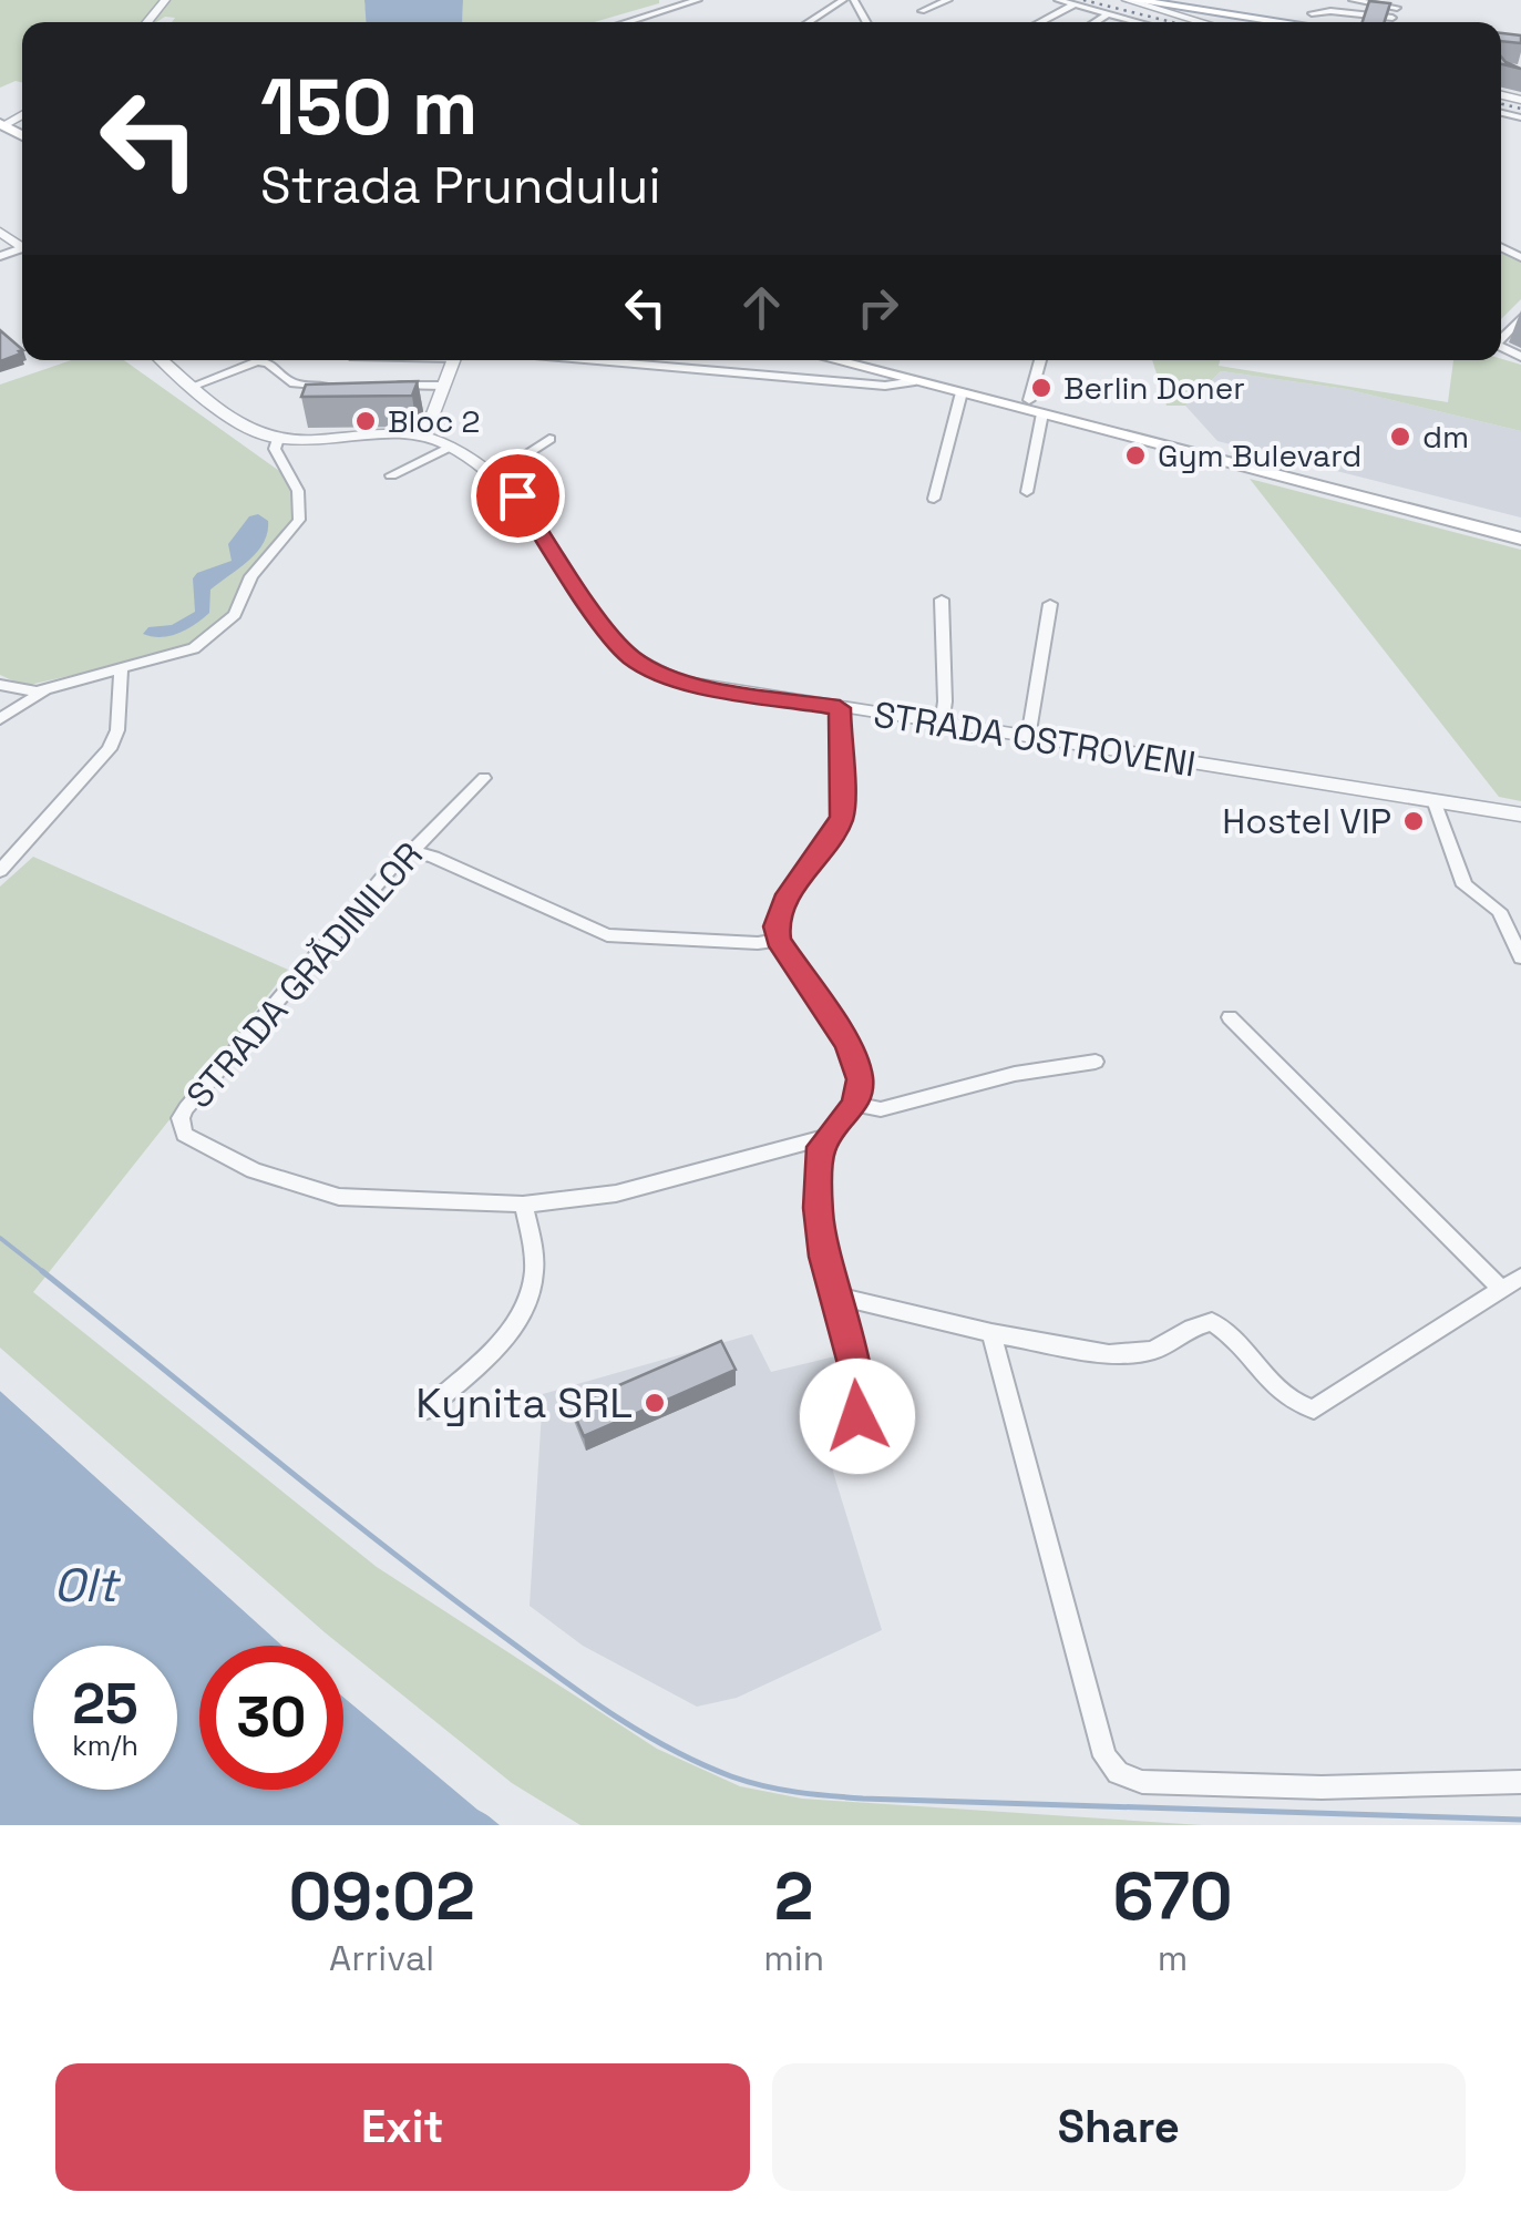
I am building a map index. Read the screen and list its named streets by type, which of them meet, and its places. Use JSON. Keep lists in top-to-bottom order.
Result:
{
  "streets": {
    "street": ["STRADA OSTROVENI", "STRADA GRĂDINILOR"]
  },
  "water": ["Olt"],
  "places": [
    "Berlin Doner",
    "Bloc 2",
    "dm",
    "Gym Bulevard",
    "Hostel VIP",
    "Kynita SRL"
  ],
  "page": {
    "turn": ["150 m", "Strada Prundului"],
    "speed": "25 km/h",
    "limit": "30",
    "eta": [
      "09:02",
      "Arrival",
      "2",
      "min",
      "670",
      "m"
    ],
    "buttons": ["Exit", "Share"]
  }
}
